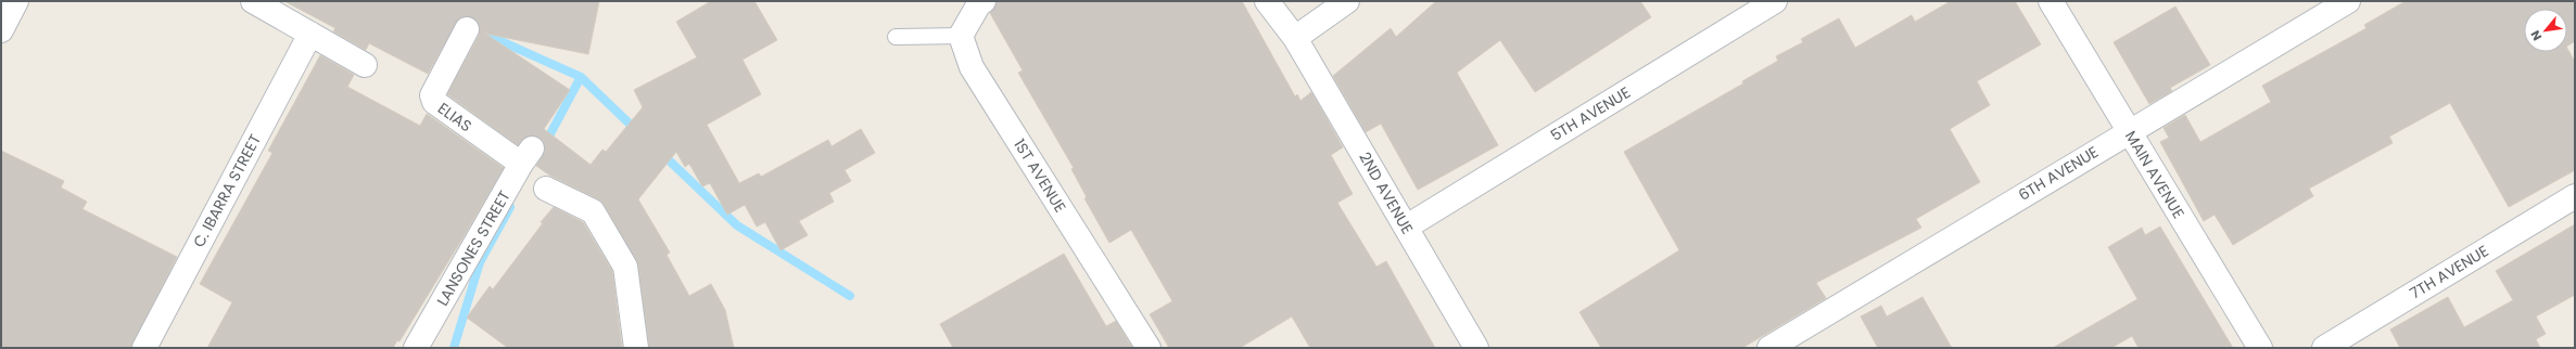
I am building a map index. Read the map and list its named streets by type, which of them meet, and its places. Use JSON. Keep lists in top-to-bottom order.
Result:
{
  "streets": {
    "street": [
      "5TH AVENUE",
      "ELIAS",
      "6TH AVENUE",
      "MAIN AVENUE",
      "1ST AVENUE",
      "C. IBARRA STREET",
      "2ND AVENUE",
      "LANSONES STREET",
      "7TH AVENUE"
    ]
  },
  "crossings": [
    ["5TH AVENUE", "2ND AVENUE"],
    ["ELIAS", "LANSONES STREET"],
    ["6TH AVENUE", "MAIN AVENUE"]
  ],
  "north": "bottom left"
}
